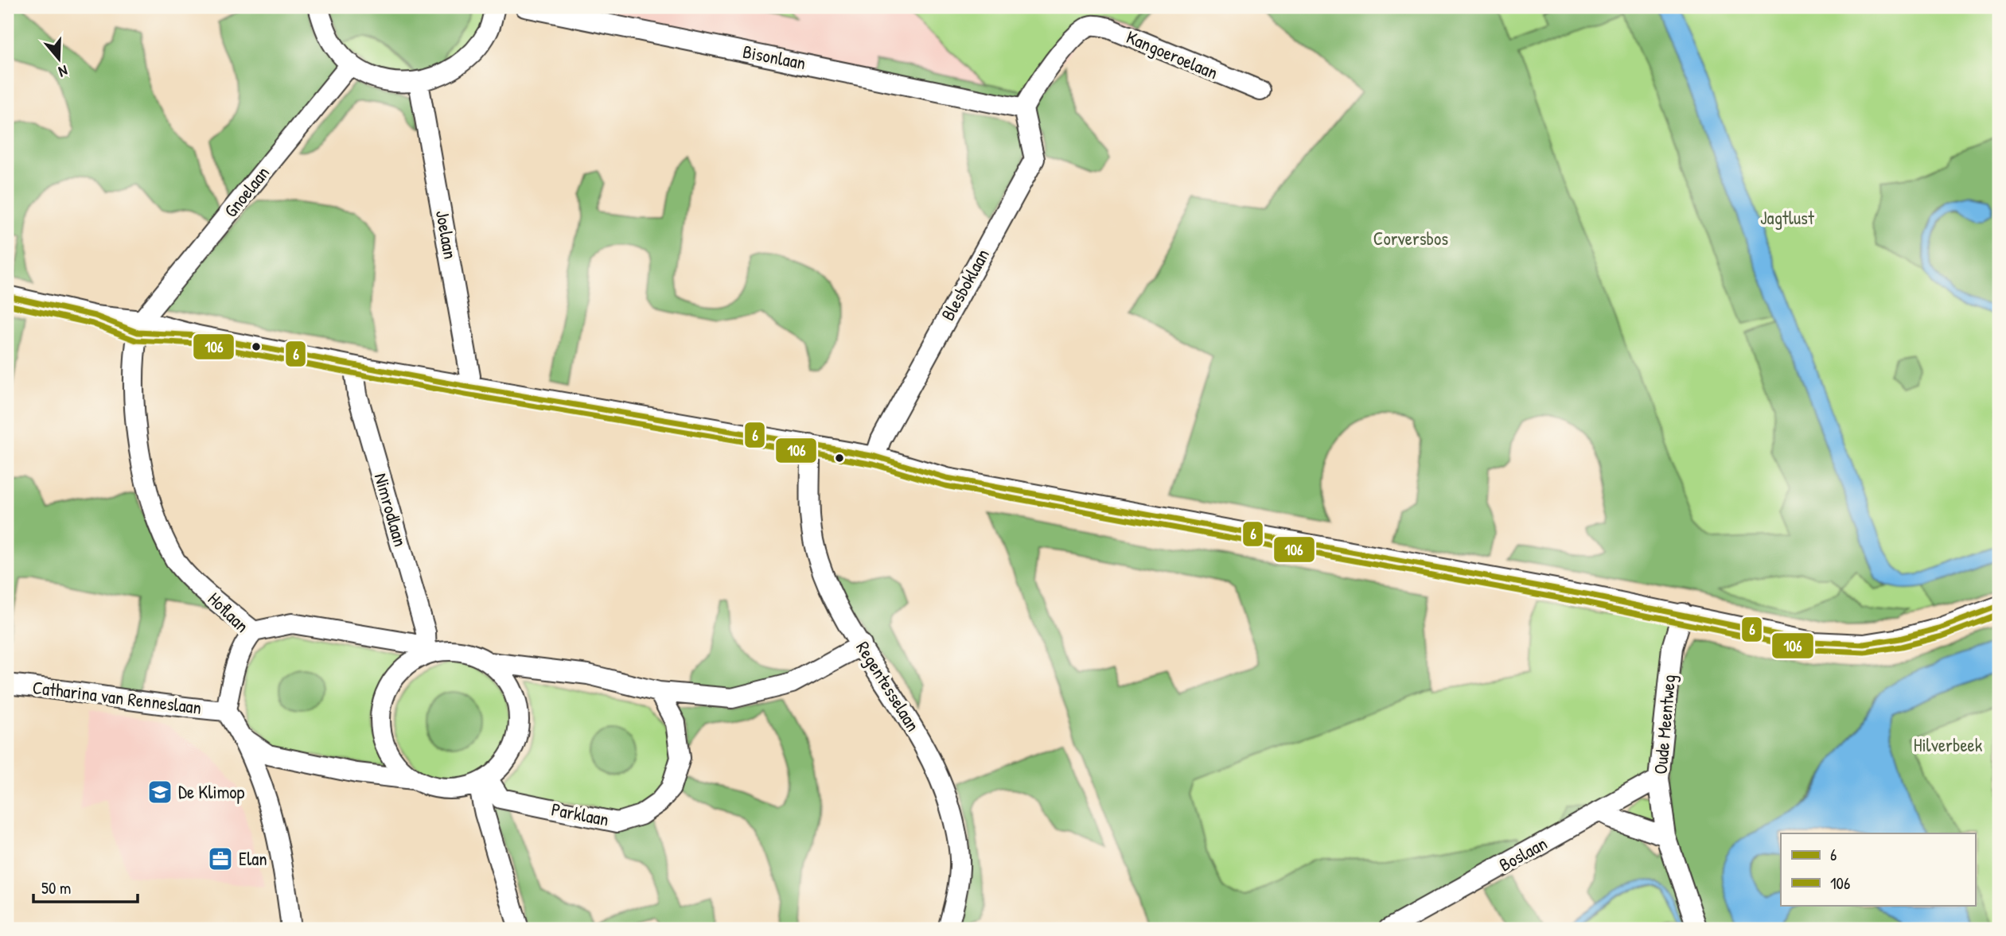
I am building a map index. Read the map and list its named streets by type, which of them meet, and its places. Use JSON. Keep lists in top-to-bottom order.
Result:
{
  "streets": {
    "street": [
      "Kangoeroelaan",
      "Bisonlaan",
      "Gnoelaan",
      "Joelaan",
      "Blesboklaan",
      "Nimrodlaan",
      "Hoflaan",
      "Regentesselaan",
      "Catharina van Renneslaan",
      "Oude Meentweg",
      "Parklaan",
      "Boslaan"
    ]
  },
  "crossings": [
    ["Kangoeroelaan", "Bisonlaan"],
    ["Kangoeroelaan", "Blesboklaan"],
    ["Bisonlaan", "Blesboklaan"],
    ["Gnoelaan", "Hoflaan"],
    ["Nimrodlaan", "Parklaan"],
    ["Hoflaan", "Catharina van Renneslaan"],
    ["Oude Meentweg", "Boslaan"]
  ],
  "parks": ["Jagtlust", "Corversbos", "Hilverbeek"],
  "places": {
    "school or university": ["De Klimop"],
    "office": ["Elan"]
  },
  "lines": ["transit line 6", "transit line 106"],
  "legend": ["6", "106"],
  "scale_bar": "50 m",
  "north": "bottom"
}
